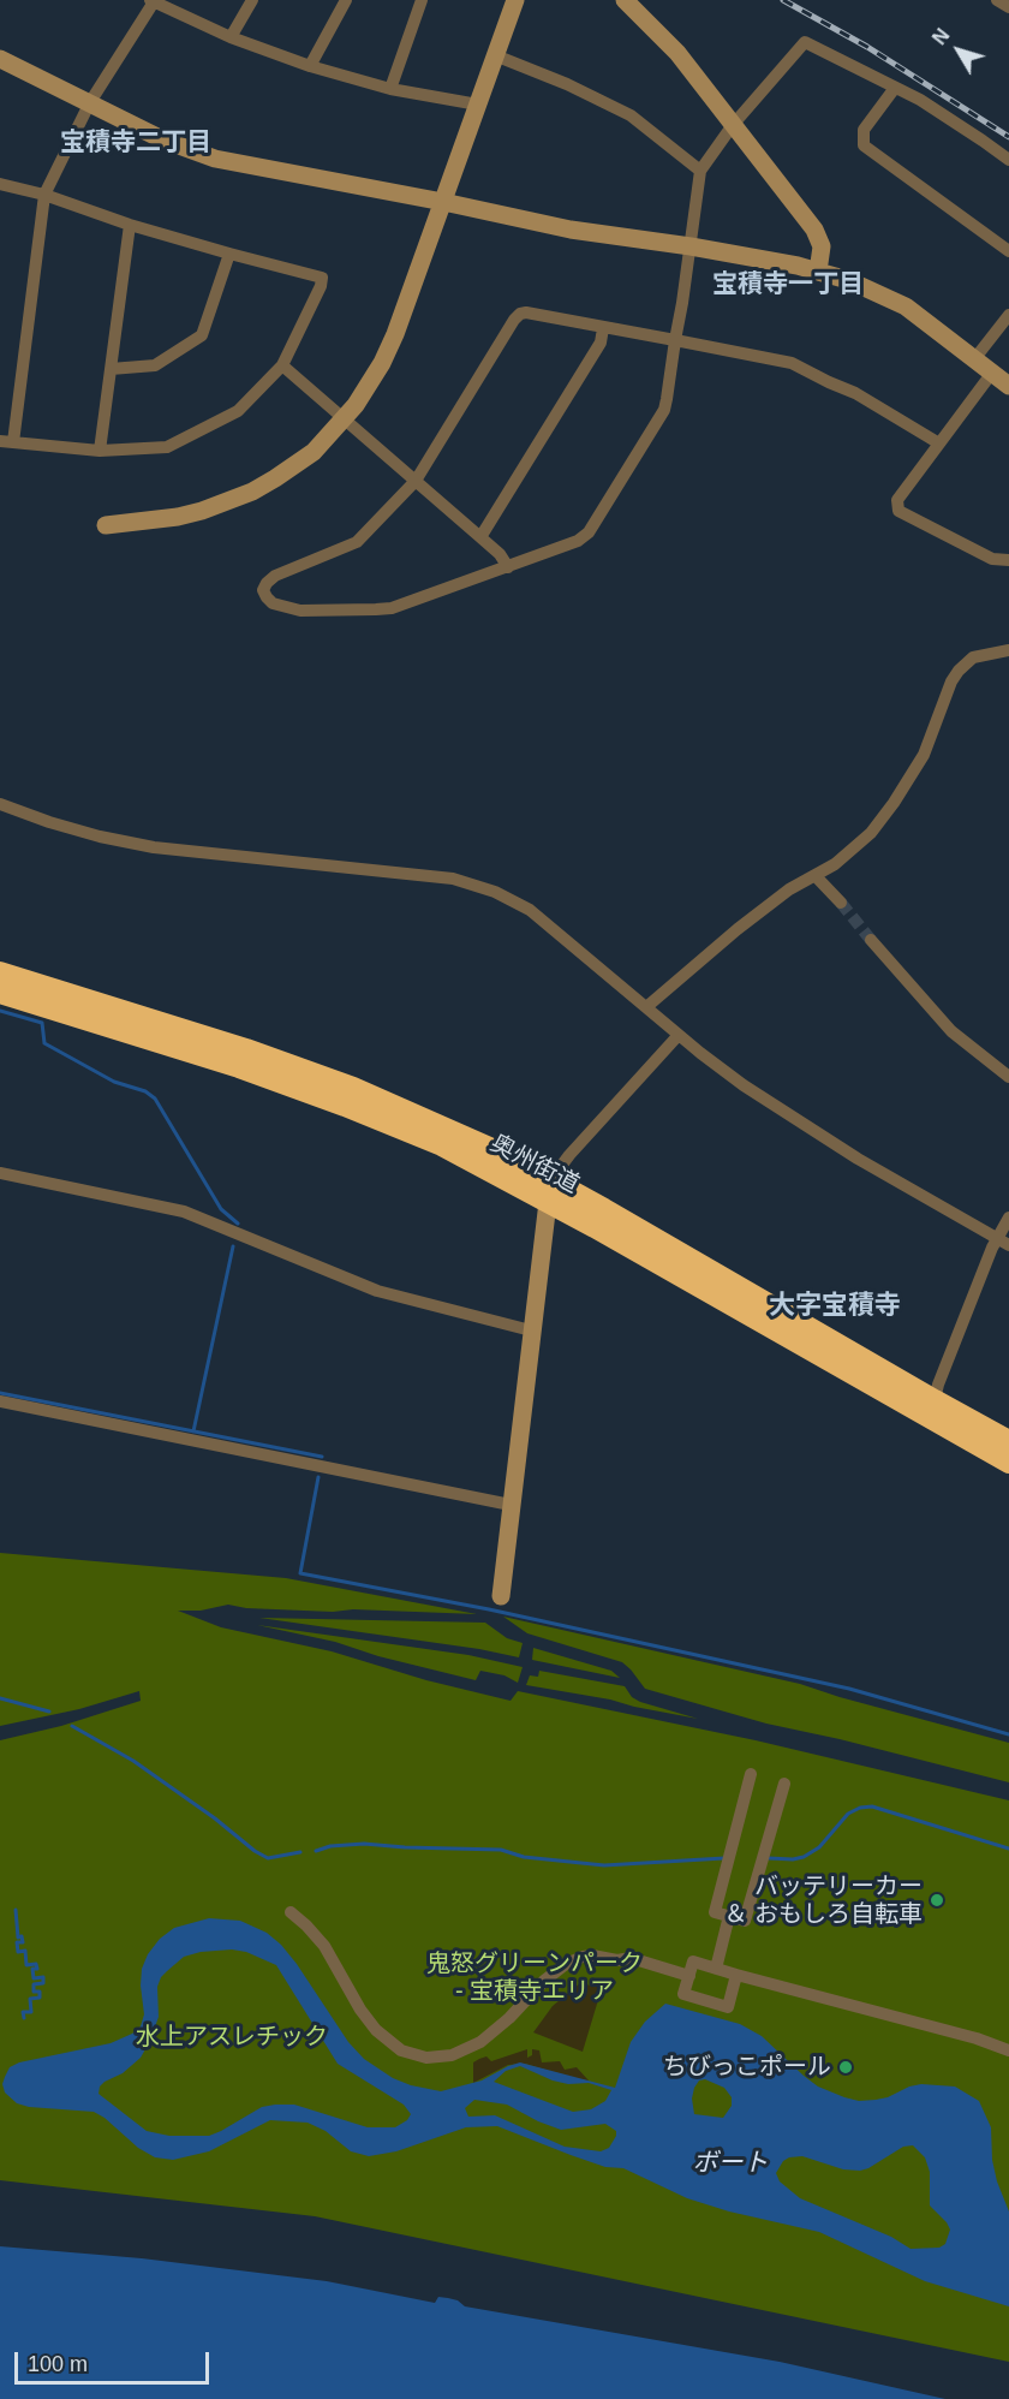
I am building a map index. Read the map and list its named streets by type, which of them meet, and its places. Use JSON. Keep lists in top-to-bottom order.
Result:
{
  "streets": {
    "highway": ["奥州街道"]
  },
  "districts": ["宝積寺二丁目", "宝積寺一丁目", "大字宝積寺"],
  "water": ["ボート"],
  "parks": ["鬼怒グリーンパーク - 宝積寺エリア", "水上アスレチック"],
  "places": ["バッテリーカー ＆ おもしろ自転車", "ちびっこポール"],
  "scale_bar": "100 m",
  "north": "top left"
}
